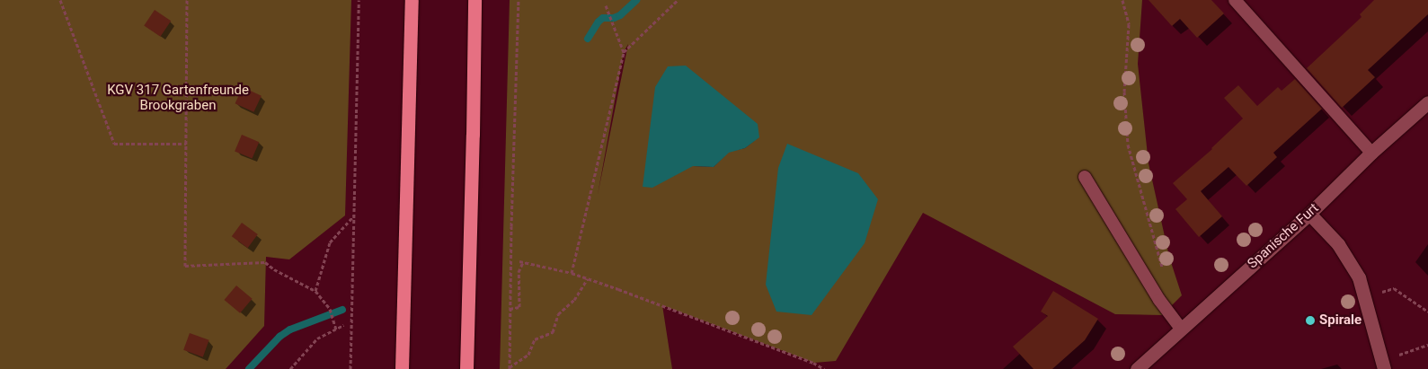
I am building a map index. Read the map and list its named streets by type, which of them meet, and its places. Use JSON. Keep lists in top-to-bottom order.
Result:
{
  "streets": {
    "street": ["Spanische Furt"]
  },
  "parks": ["KGV 317 Gartenfreunde Brookgraben"],
  "places": ["Spirale"]
}
